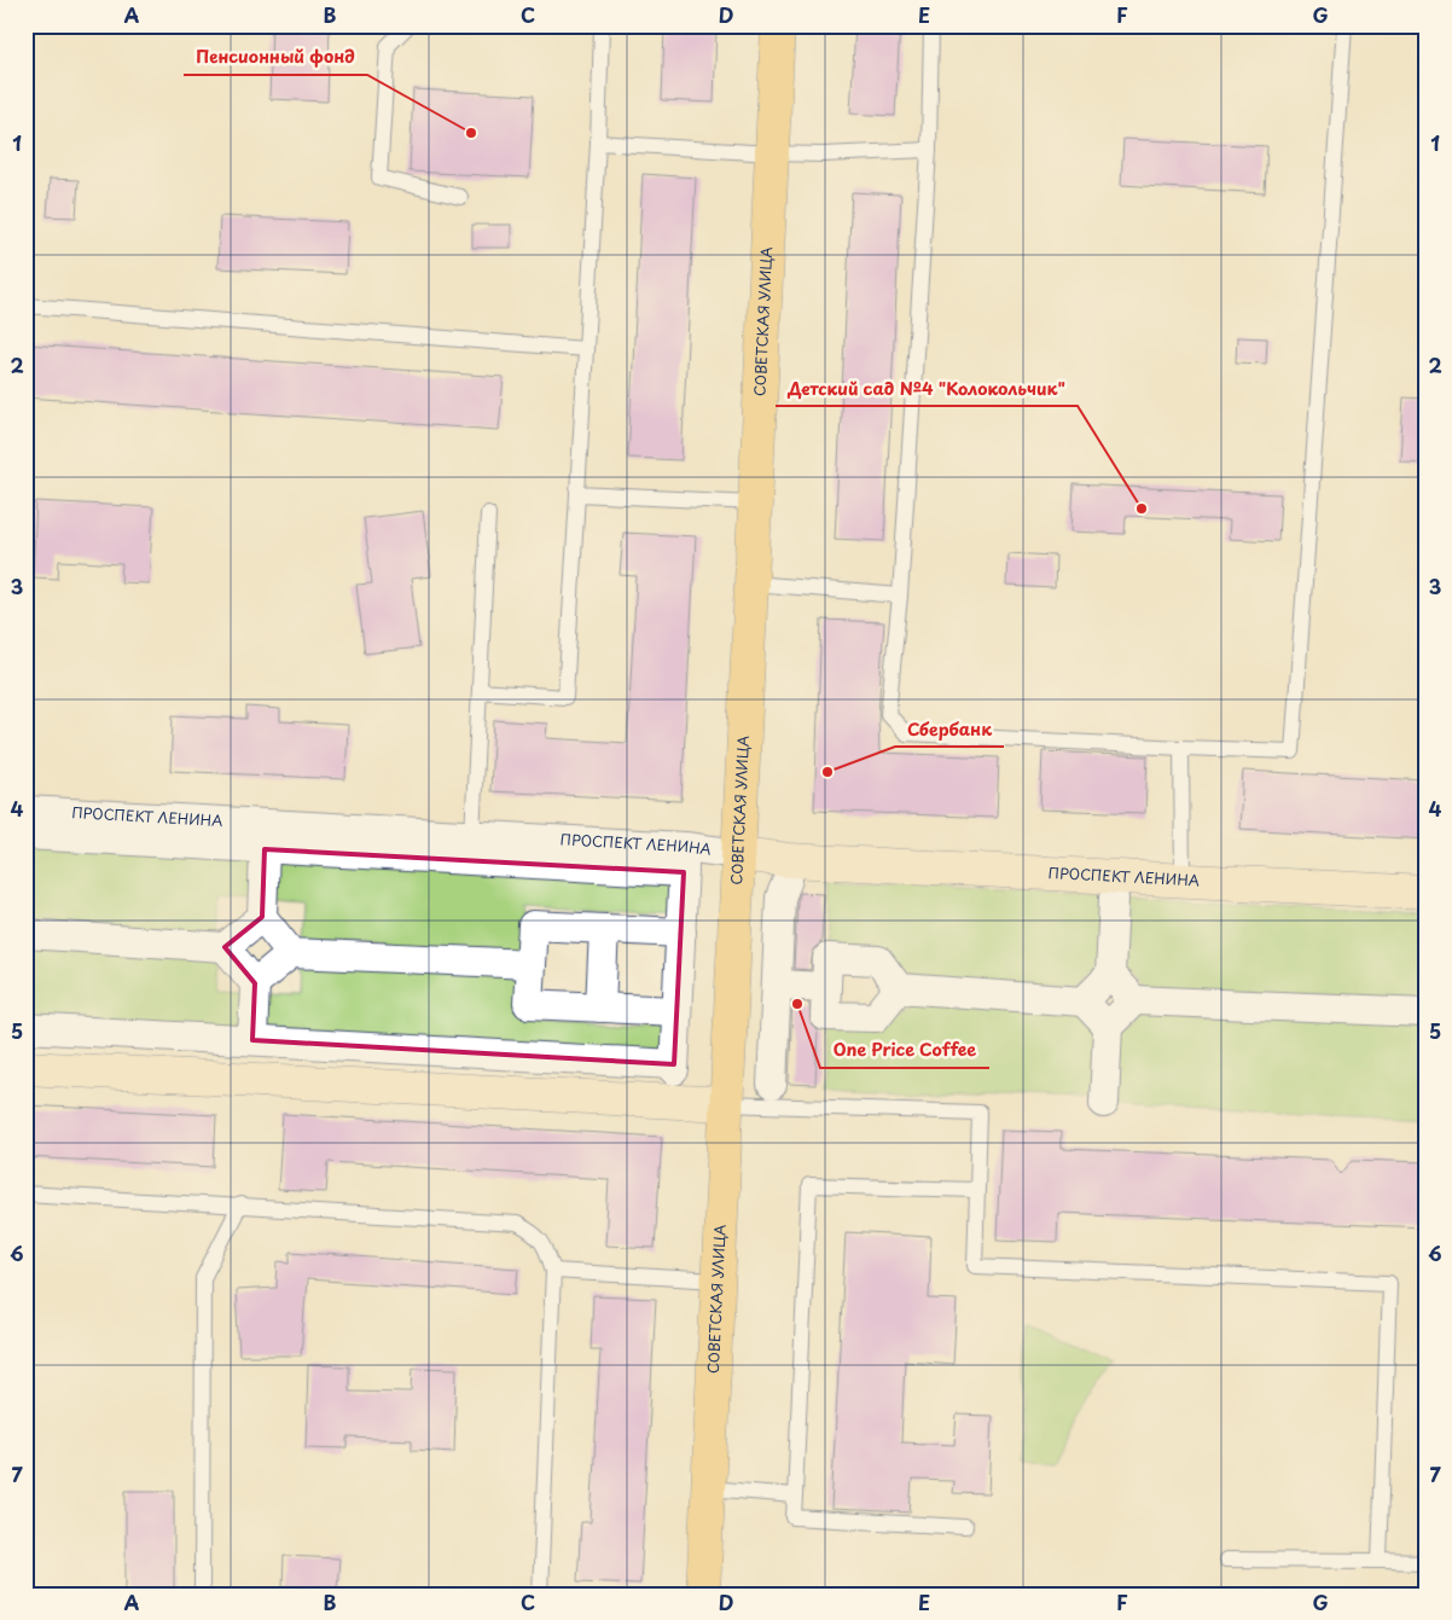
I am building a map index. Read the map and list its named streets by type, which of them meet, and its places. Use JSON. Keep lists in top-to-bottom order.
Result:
{
  "streets": {
    "main road": ["СОВЕТСКАЯ УЛИЦА"],
    "street": ["ПРОСПЕКТ ЛЕНИНА"]
  },
  "crossings": [
    ["СОВЕТСКАЯ УЛИЦА", "ПРОСПЕКТ ЛЕНИНА"]
  ],
  "places": [
    "Пенсионный фонд",
    "Детский сад №4 \"Колокольчик\"",
    "Сбербанк",
    "One Price Coffee"
  ],
  "grid": {
    "columns": [
      "A",
      "B",
      "C",
      "D",
      "E",
      "F",
      "G"
    ],
    "rows": [
      "1",
      "2",
      "3",
      "4",
      "5",
      "6",
      "7"
    ]
  }
}
